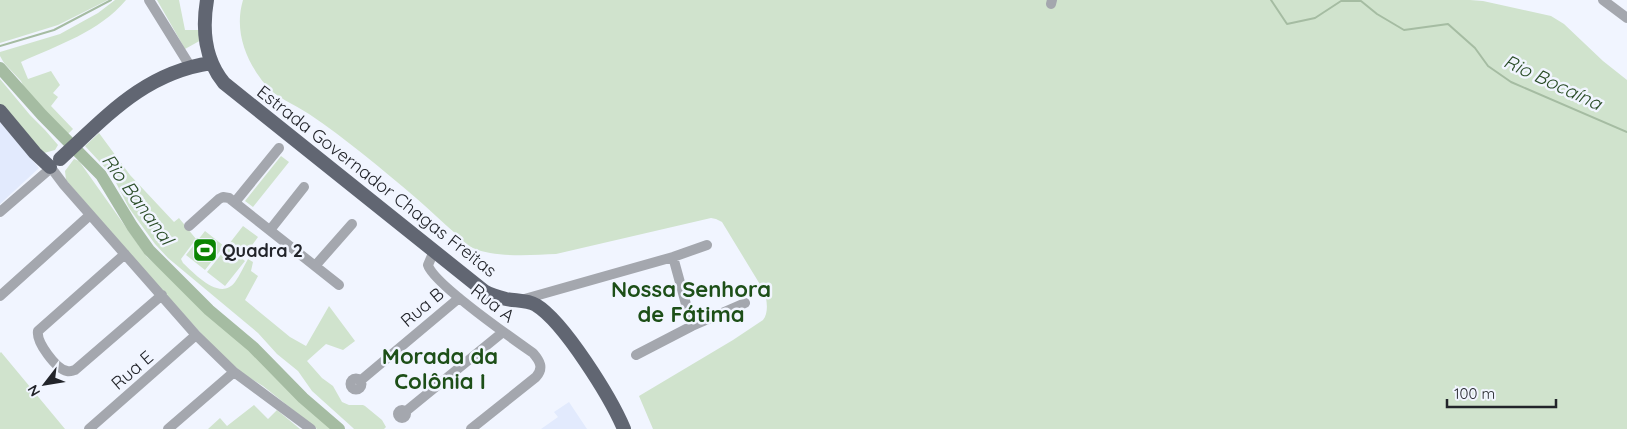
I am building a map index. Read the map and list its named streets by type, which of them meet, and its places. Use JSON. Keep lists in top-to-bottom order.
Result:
{
  "streets": {
    "main road": ["Estrada Governador Chagas Freitas"],
    "street": ["Rua A", "Rua B", "Rua E"]
  },
  "crossings": [
    ["Estrada Governador Chagas Freitas", "Rua A"],
    ["Rua A", "Rua B"]
  ],
  "districts": ["Nossa Senhora de Fátima", "Morada da Colônia I"],
  "water": ["Rio Bocaína", "Rio Bananal"],
  "places": {
    "sports": ["Quadra 2"]
  },
  "scale_bar": "100 m",
  "north": "bottom left"
}
